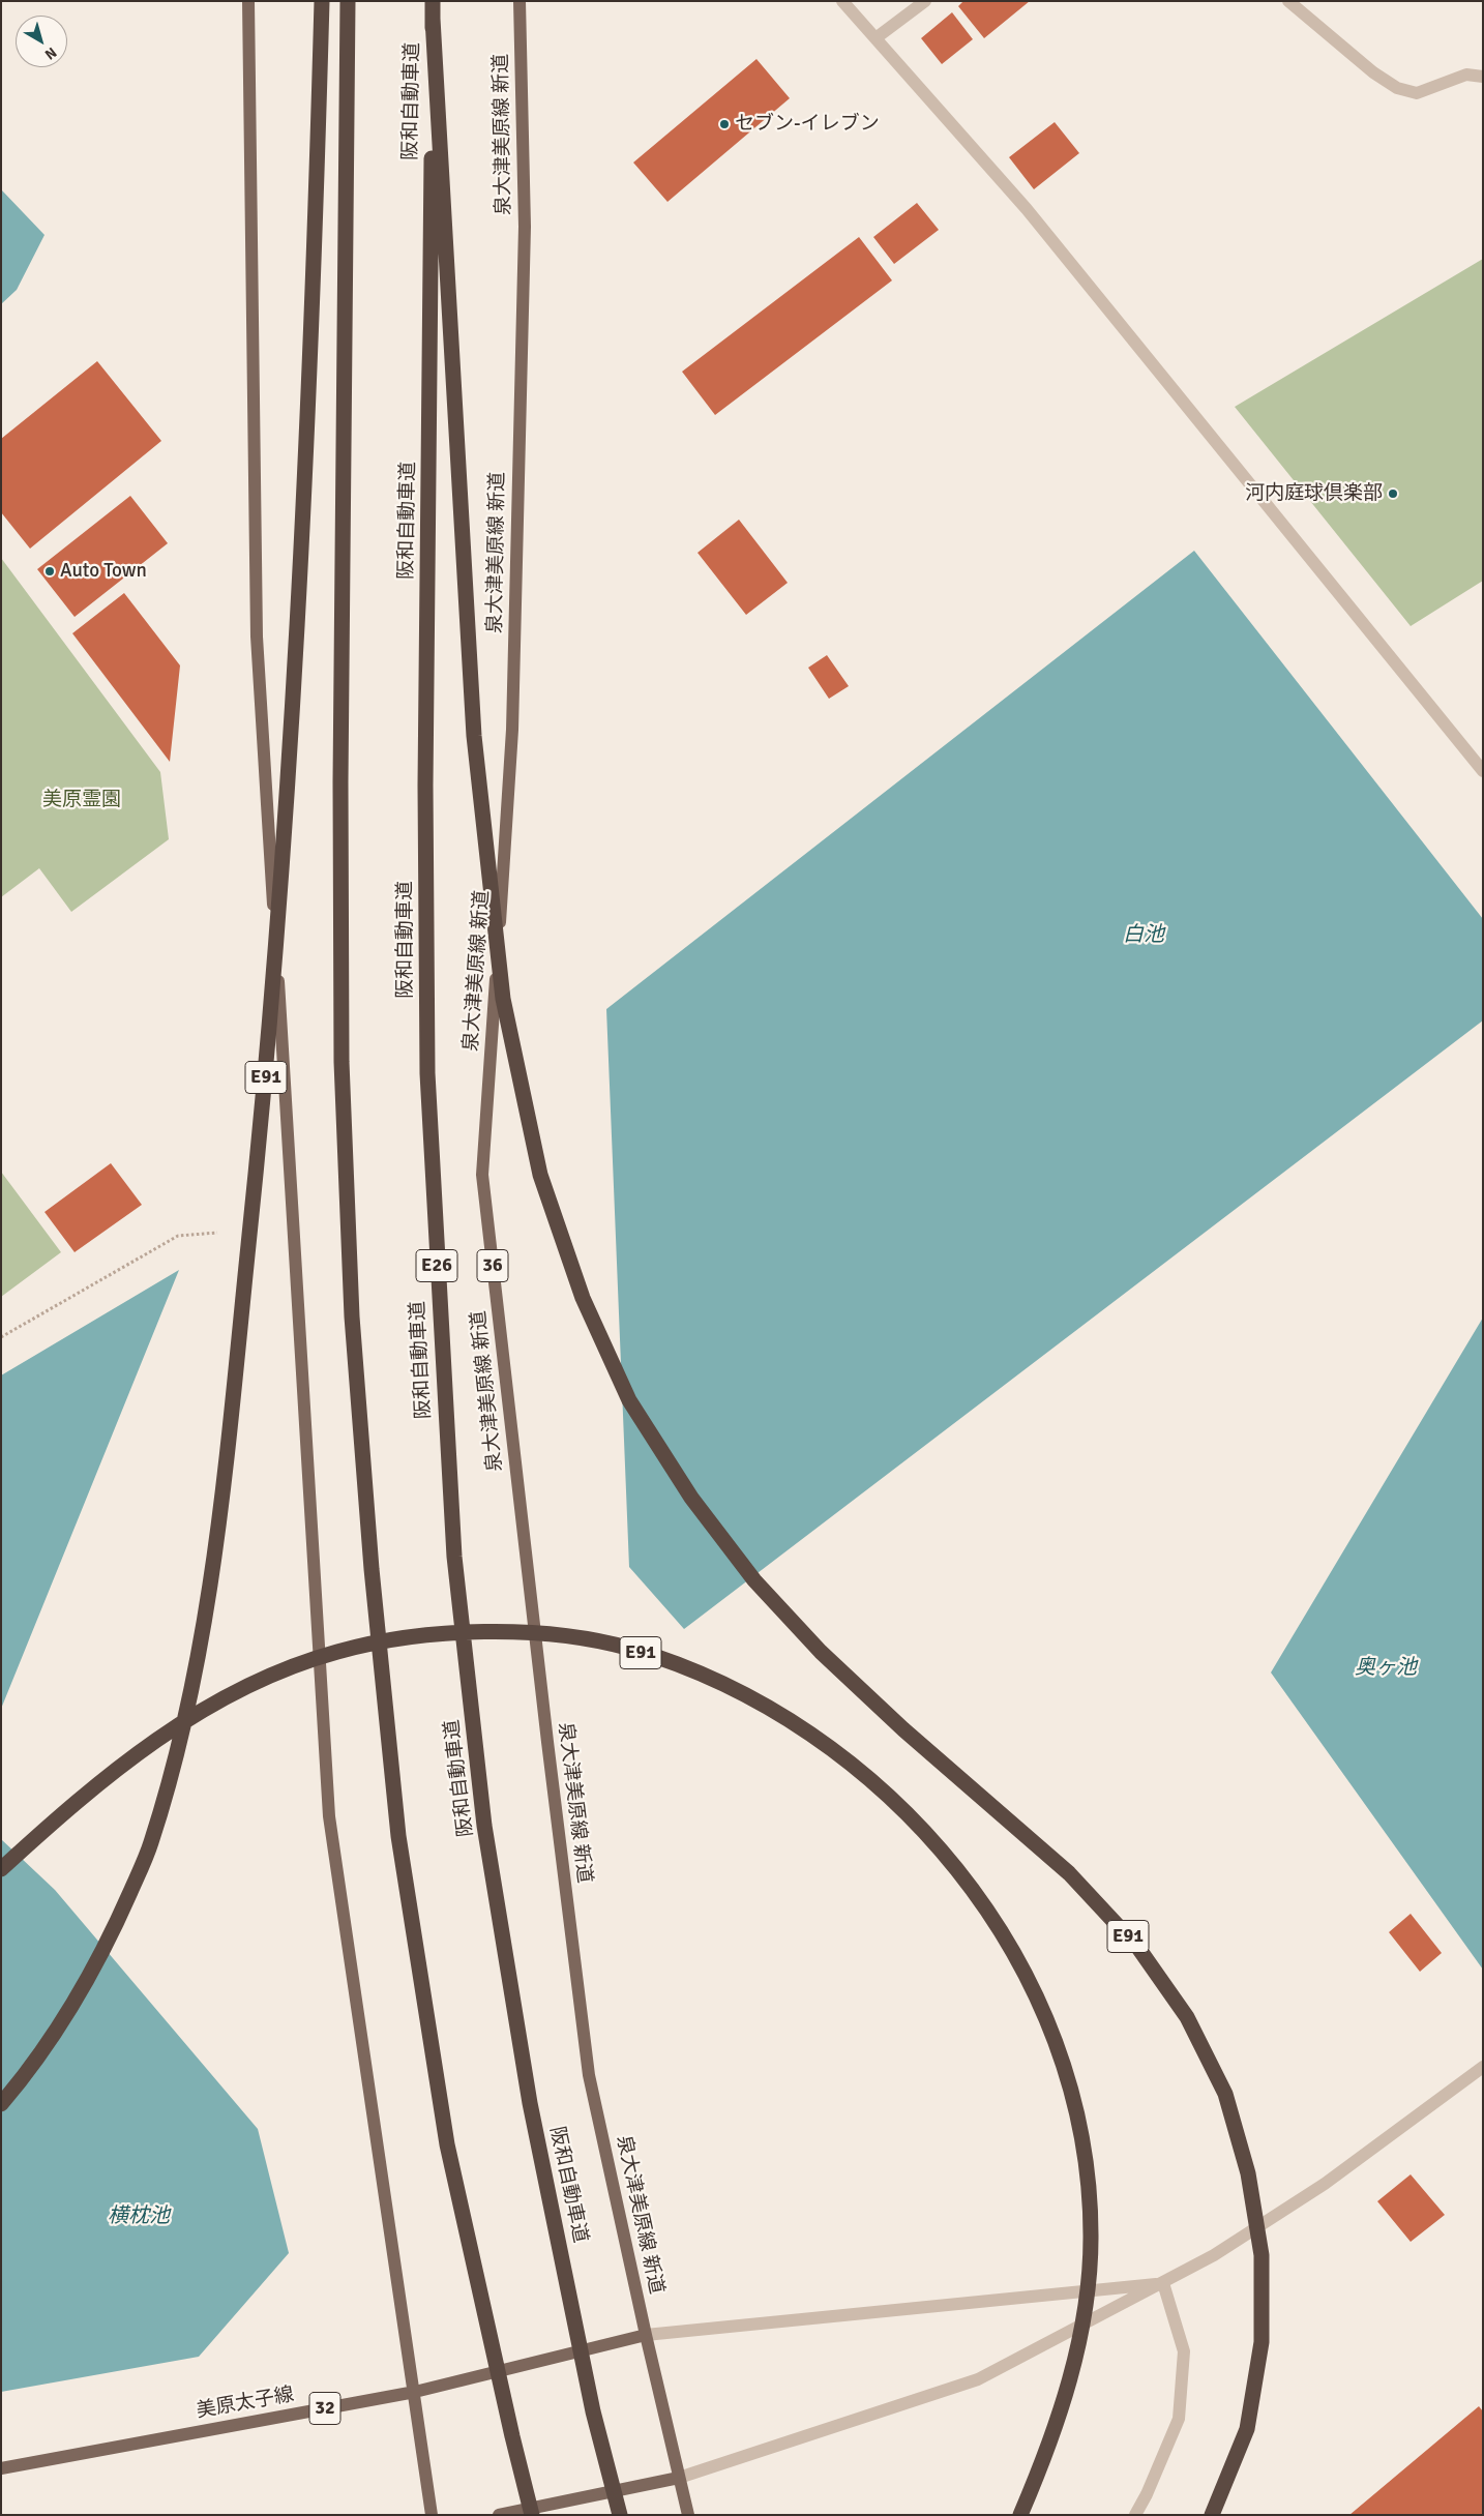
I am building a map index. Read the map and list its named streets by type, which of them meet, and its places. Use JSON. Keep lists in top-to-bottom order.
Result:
{
  "streets": {
    "highway": ["阪和自動車道", "E91", "E26"],
    "main road": [
      "泉大津美原線 新道",
      "36",
      "美原太子線",
      "32"
    ]
  },
  "crossings": [
    ["阪和自動車道", "E91"],
    ["泉大津美原線 新道", "美原太子線"]
  ],
  "water": ["白池", "奥ヶ池", "横枕池"],
  "parks": ["美原霊園"],
  "places": ["セブン-イレブン", "河内庭球倶楽部", "Auto Town"],
  "north": "bottom right"
}
